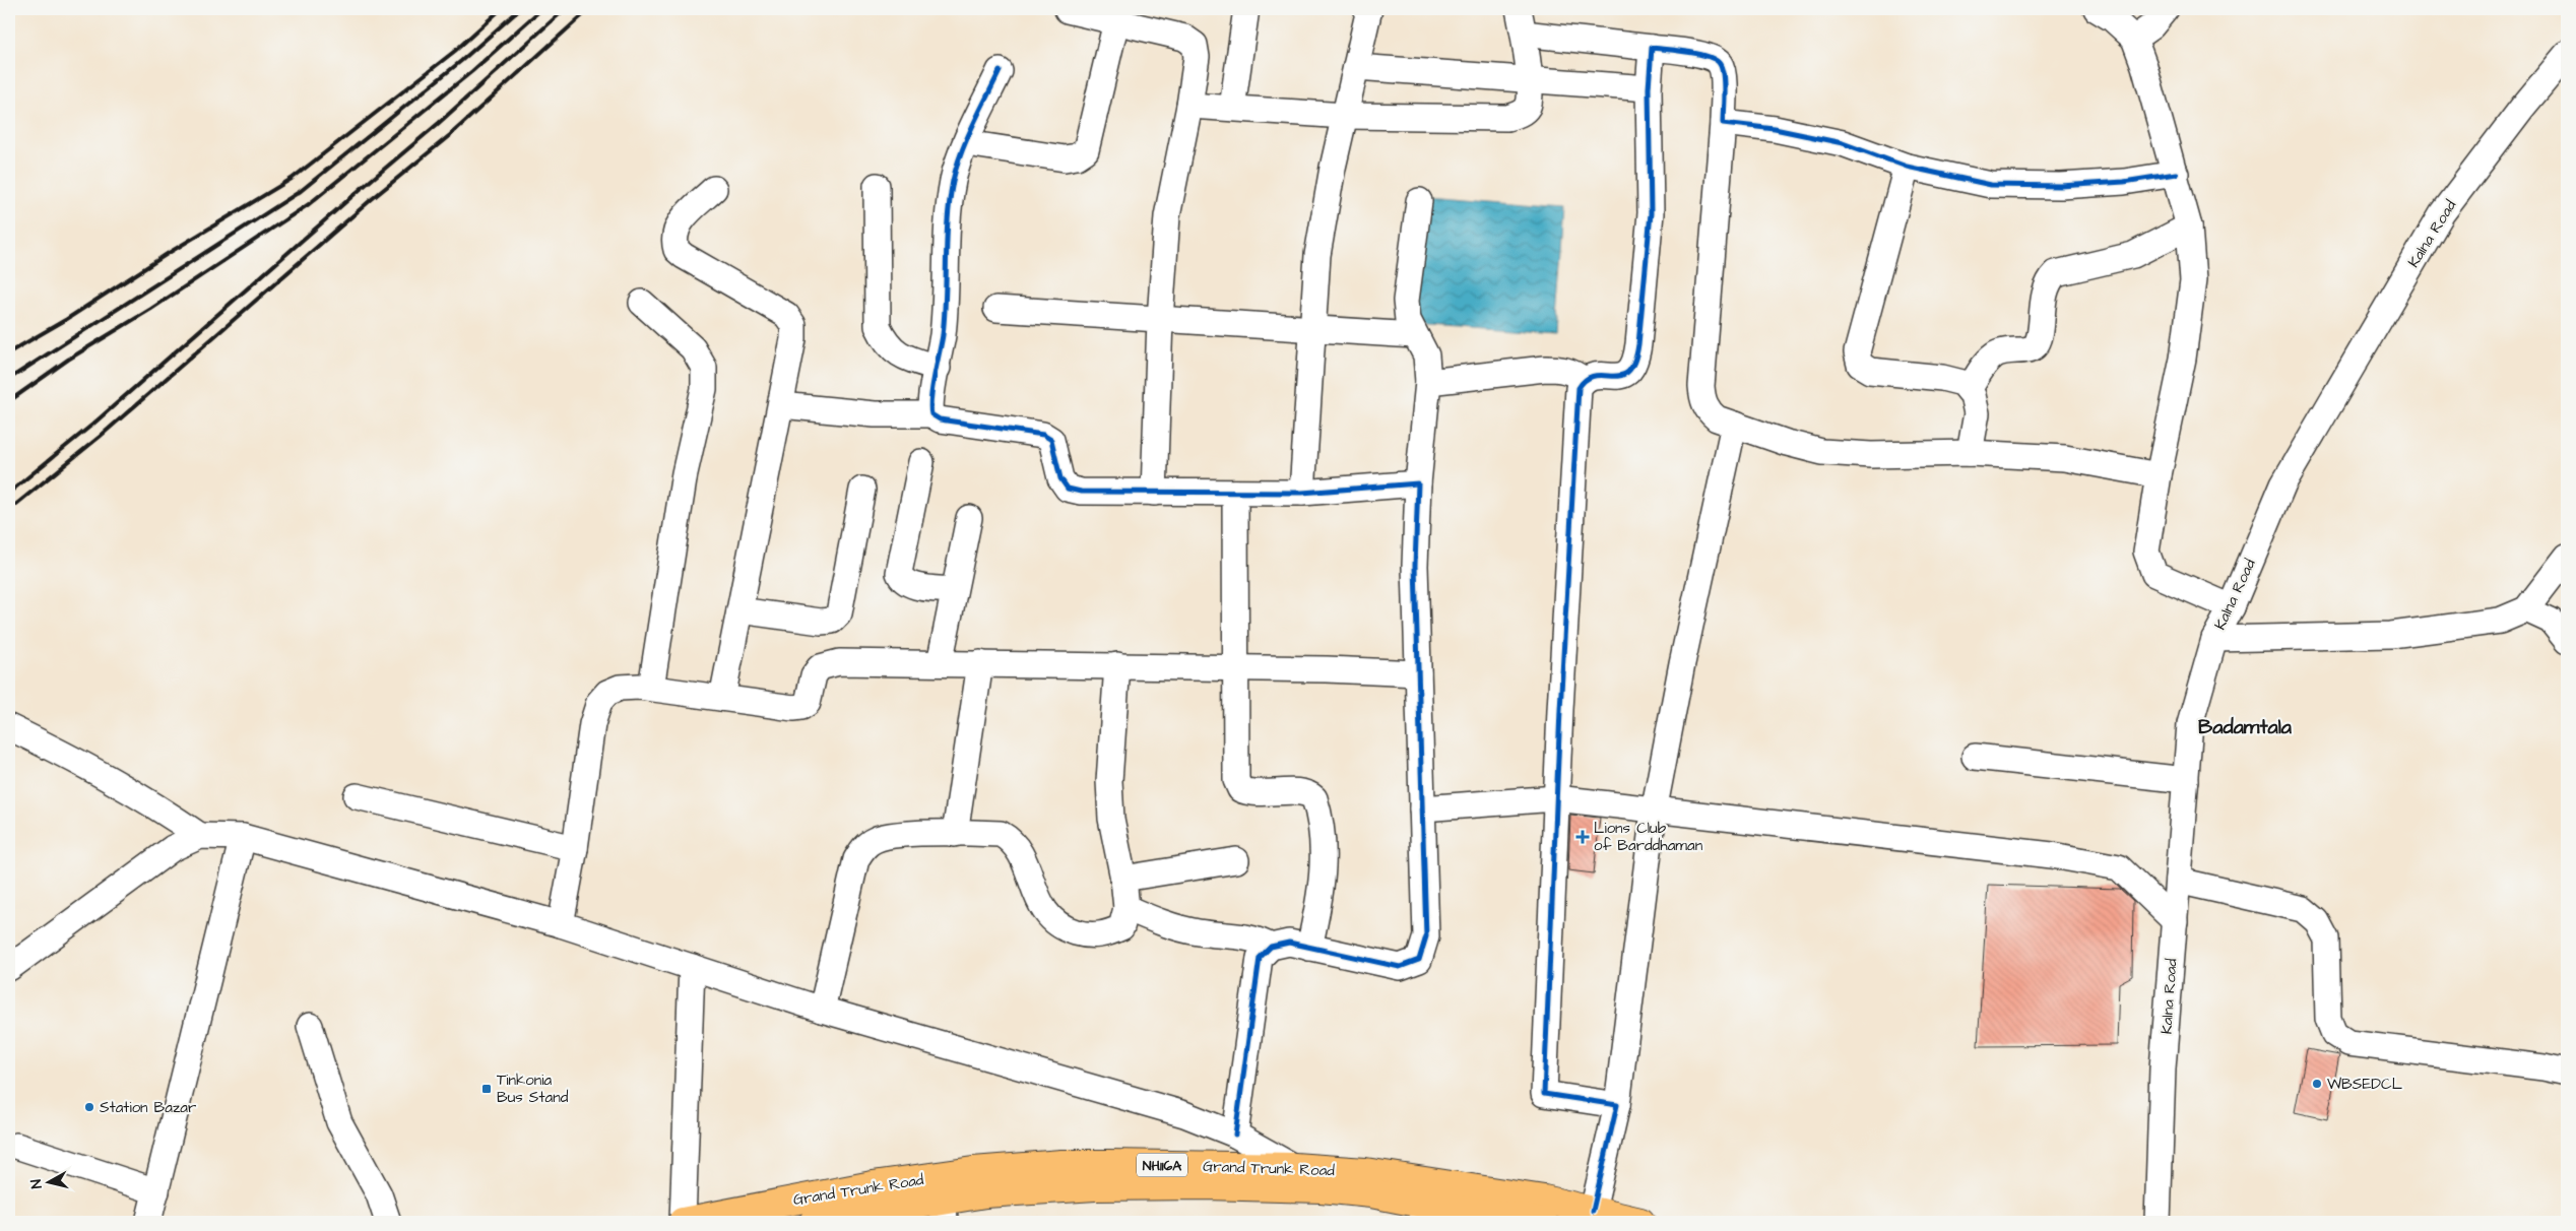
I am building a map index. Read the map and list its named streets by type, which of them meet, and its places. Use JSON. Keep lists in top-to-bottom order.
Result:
{
  "streets": {
    "highway": ["NH116A", "Grand Trunk Road"],
    "street": ["Kalna Road"]
  },
  "districts": ["Badamtala"],
  "places": {
    "health": ["Lions Club of Barddhaman"],
    "other": ["WBSEDCL", "Station Bazar"],
    "transit": ["Tinkonia Bus Stand"]
  },
  "north": "left"
}
